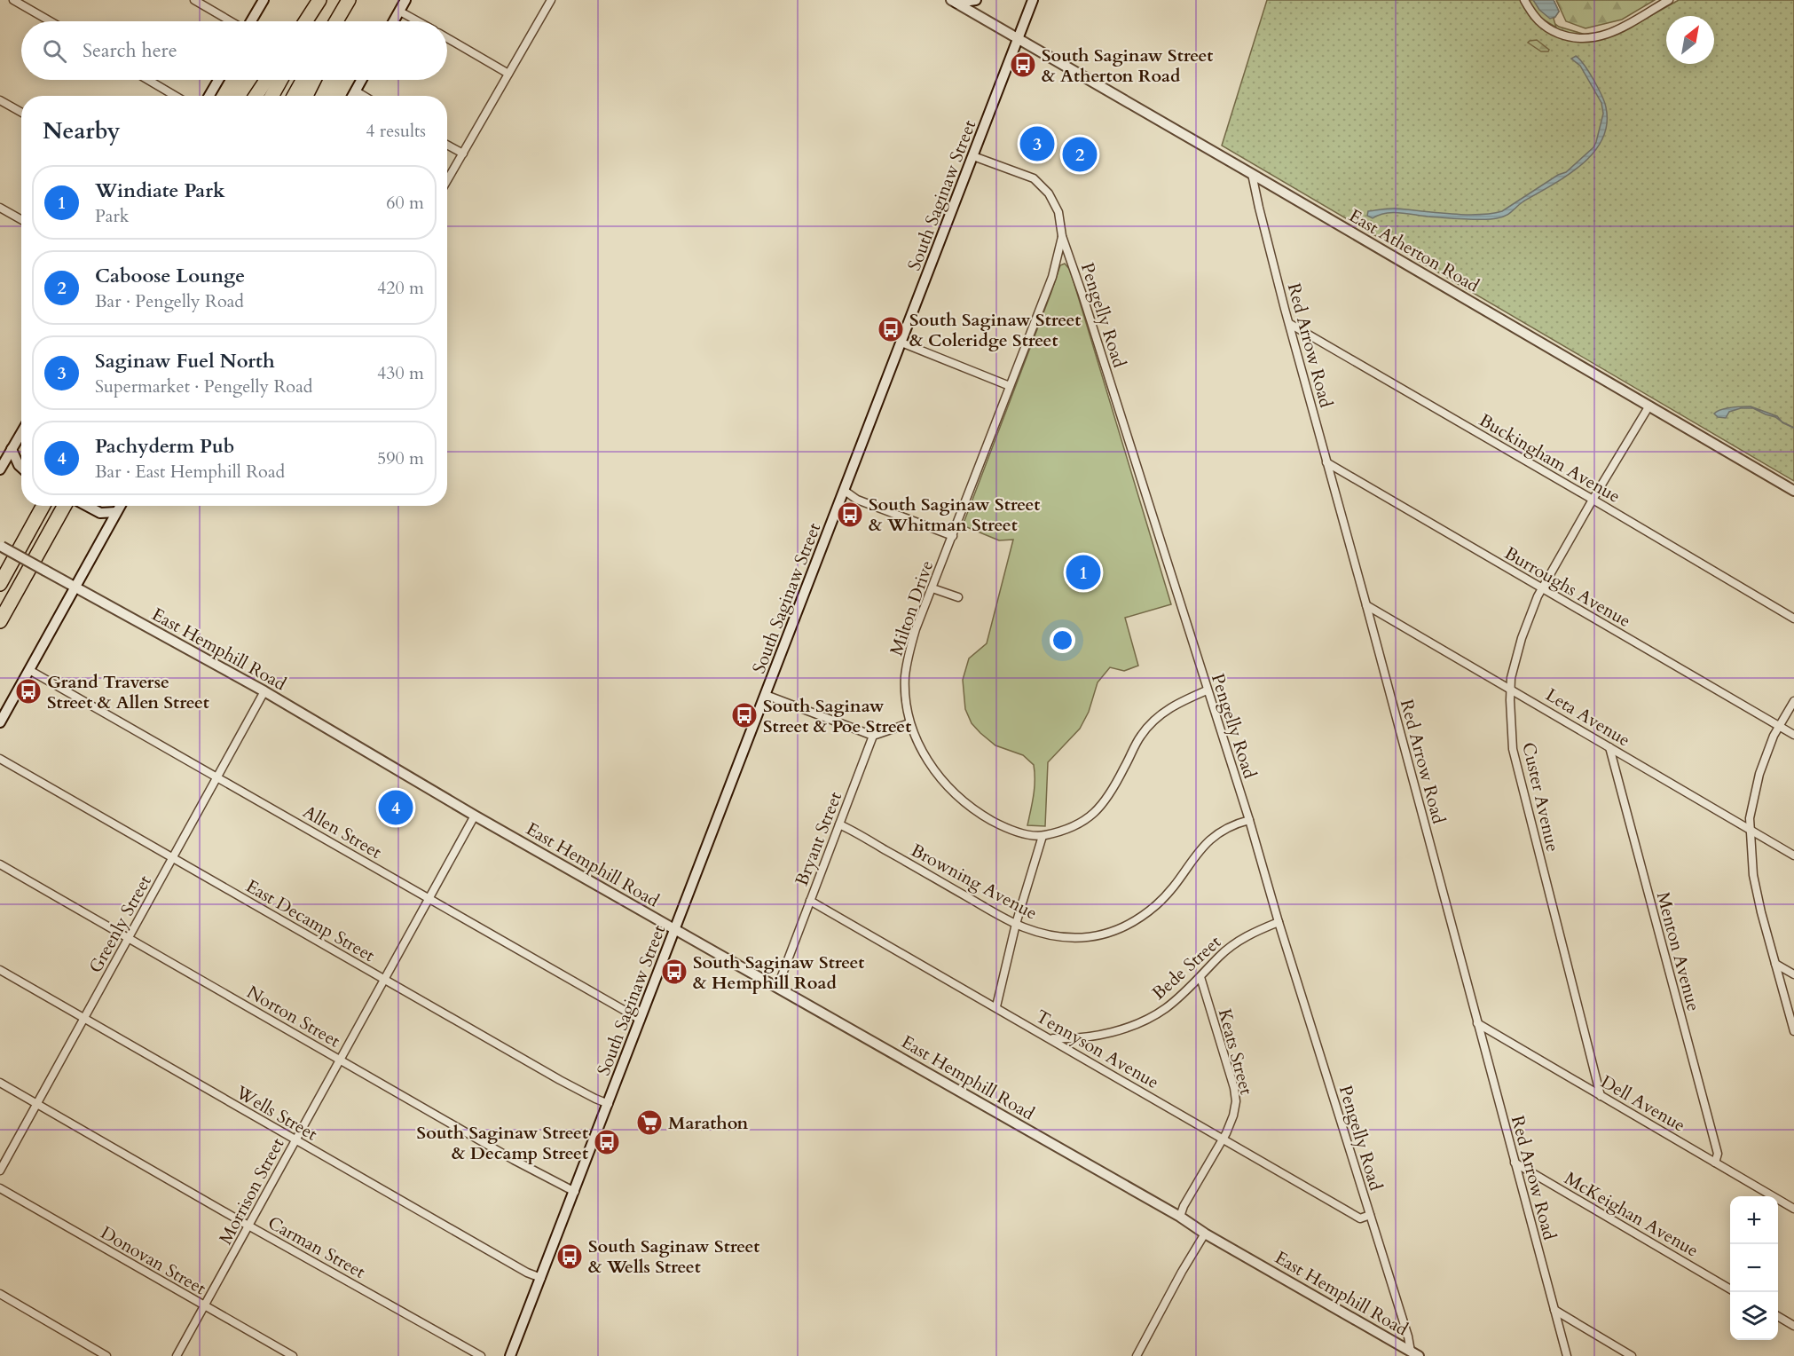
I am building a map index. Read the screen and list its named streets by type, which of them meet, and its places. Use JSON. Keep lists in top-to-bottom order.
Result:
{
  "streets": {
    "street": [
      "South Saginaw Street",
      "East Atherton Road",
      "Pengelly Road",
      "Red Arrow Road",
      "Buckingham Avenue",
      "Burroughs Avenue",
      "Milton Drive",
      "East Hemphill Road",
      "Leta Avenue",
      "Custer Avenue",
      "Allen Street",
      "Bryant Street",
      "Browning Avenue",
      "East Decamp Street",
      "Greenly Street",
      "Menton Avenue",
      "Bede Street",
      "Norton Street",
      "Tennyson Avenue",
      "Keats Street",
      "Dell Avenue",
      "Wells Street",
      "Morrison Street",
      "McKeighan Avenue",
      "Carman Street",
      "Donovan Street"
    ]
  },
  "crossings": [
    ["South Saginaw Street", "East Atherton Road"],
    ["South Saginaw Street", "Pengelly Road"],
    ["South Saginaw Street", "East Hemphill Road"],
    ["South Saginaw Street", "Allen Street"],
    ["South Saginaw Street", "East Decamp Street"],
    ["South Saginaw Street", "Norton Street"],
    ["South Saginaw Street", "Wells Street"],
    ["East Atherton Road", "Red Arrow Road"],
    ["East Atherton Road", "Custer Avenue"],
    ["Pengelly Road", "Milton Drive"],
    ["Pengelly Road", "East Hemphill Road"],
    ["Pengelly Road", "Browning Avenue"],
    ["Pengelly Road", "Bede Street"],
    ["Pengelly Road", "Tennyson Avenue"],
    ["Red Arrow Road", "Buckingham Avenue"],
    ["Red Arrow Road", "Burroughs Avenue"],
    ["Red Arrow Road", "Leta Avenue"],
    ["Red Arrow Road", "Dell Avenue"],
    ["Red Arrow Road", "McKeighan Avenue"],
    ["Buckingham Avenue", "Custer Avenue"],
    ["Burroughs Avenue", "Custer Avenue"],
    ["East Hemphill Road", "Bryant Street"],
    ["East Hemphill Road", "Greenly Street"],
    ["East Hemphill Road", "Keats Street"],
    ["East Hemphill Road", "Morrison Street"],
    ["Leta Avenue", "Custer Avenue"],
    ["Leta Avenue", "Menton Avenue"],
    ["Custer Avenue", "Dell Avenue"],
    ["Allen Street", "Greenly Street"],
    ["Allen Street", "Morrison Street"],
    ["Bryant Street", "Browning Avenue"],
    ["Bryant Street", "Tennyson Avenue"],
    ["East Decamp Street", "Greenly Street"],
    ["East Decamp Street", "Morrison Street"],
    ["Greenly Street", "Norton Street"],
    ["Greenly Street", "Wells Street"],
    ["Greenly Street", "Carman Street"],
    ["Menton Avenue", "Dell Avenue"],
    ["Bede Street", "Tennyson Avenue"],
    ["Bede Street", "Keats Street"],
    ["Norton Street", "Morrison Street"],
    ["Tennyson Avenue", "Keats Street"],
    ["Wells Street", "Morrison Street"],
    ["Morrison Street", "Carman Street"],
    ["Morrison Street", "Donovan Street"]
  ],
  "places": {
    "bus stop": [
      "South Saginaw Street & Atherton Road",
      "South Saginaw Street & Coleridge Street",
      "South Saginaw Street & Whitman Street",
      "Grand Traverse Street & Allen Street",
      "South Saginaw Street & Poe Street",
      "South Saginaw Street & Hemphill Road",
      "South Saginaw Street & Decamp Street",
      "South Saginaw Street & Wells Street"
    ],
    "supermarket": ["Marathon"]
  },
  "north": "top right",
  "page": {
    "search": "Search here",
    "heading": ["Nearby", "4 results"],
    "pins": [
      "3",
      "2",
      "1",
      "4"
    ],
    "list": [
      {
        "mark": "1",
        "name": "Windiate Park",
        "note": "Park",
        "value": "60 m"
      },
      {
        "mark": "2",
        "name": "Caboose Lounge",
        "note": "Bar · Pengelly Road",
        "value": "420 m"
      },
      {
        "mark": "3",
        "name": "Saginaw Fuel North",
        "note": "Supermarket · Pengelly Road",
        "value": "430 m"
      },
      {
        "mark": "4",
        "name": "Pachyderm Pub",
        "note": "Bar · East Hemphill Road",
        "value": "590 m"
      }
    ],
    "map_buttons": ["+", "−"]
  }
}
